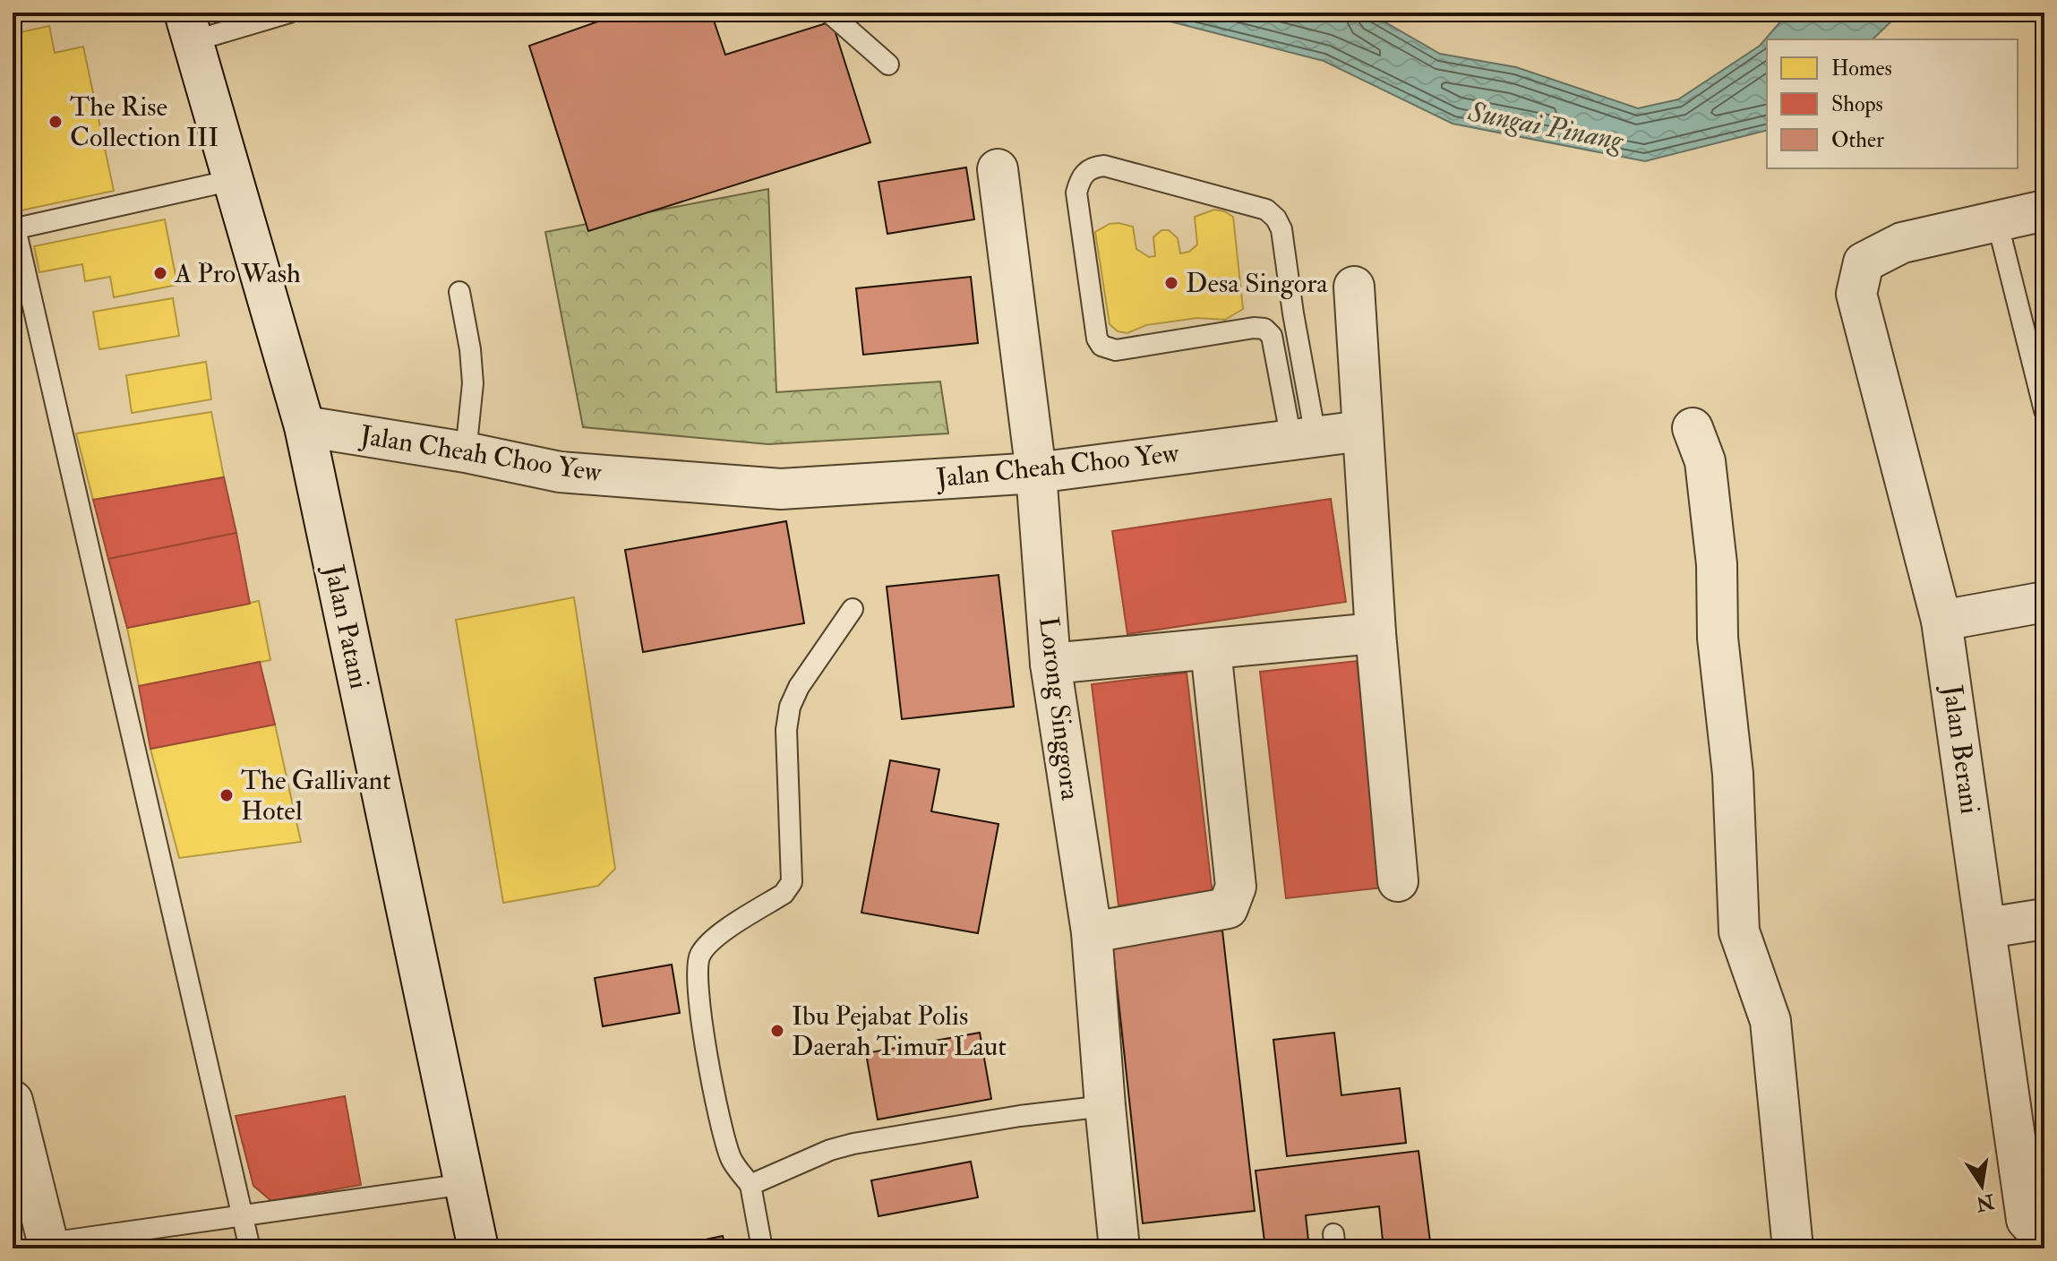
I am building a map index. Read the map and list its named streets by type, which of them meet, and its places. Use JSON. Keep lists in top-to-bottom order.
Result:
{
  "streets": {
    "street": [
      "Jalan Cheah Choo Yew",
      "Jalan Patani",
      "Lorong Singgora",
      "Jalan Berani"
    ]
  },
  "crossings": [
    ["Jalan Cheah Choo Yew", "Jalan Patani"],
    ["Jalan Cheah Choo Yew", "Lorong Singgora"]
  ],
  "water": ["Sungai Pinang"],
  "places": [
    "The Rise Collection III",
    "A Pro Wash",
    "Desa Singora",
    "The Gallivant Hotel",
    "Ibu Pejabat Polis Daerah Timur Laut"
  ],
  "legend": ["Homes", "Shops", "Other"],
  "north": "bottom"
}
